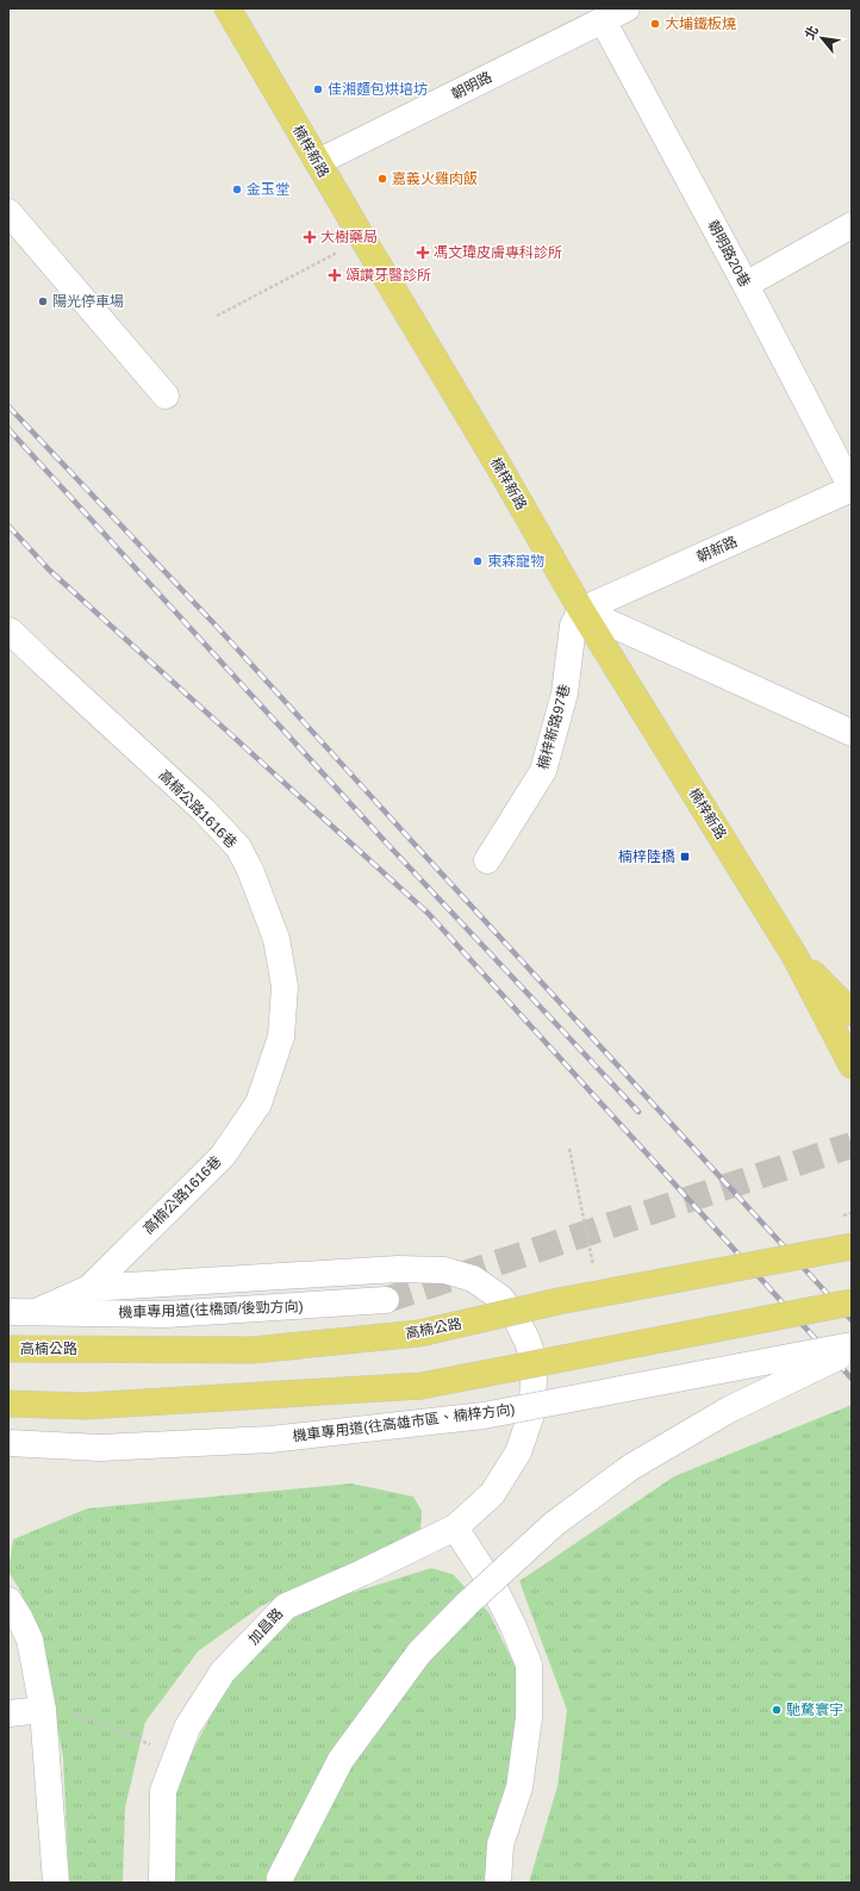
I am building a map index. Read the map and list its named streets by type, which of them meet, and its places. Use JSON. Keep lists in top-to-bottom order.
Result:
{
  "streets": {
    "main road": ["楠梓新路", "高楠公路"],
    "street": [
      "朝明路",
      "朝明路20巷",
      "朝新路",
      "楠梓新路97巷",
      "高楠公路1616巷",
      "機車專用道(往橋頭/後勁方向)",
      "機車專用道(往高雄市區、楠梓方向)",
      "加昌路"
    ]
  },
  "crossings": [
    ["朝明路", "楠梓新路"],
    ["朝明路", "朝明路20巷"],
    ["楠梓新路", "朝新路"],
    ["楠梓新路", "楠梓新路97巷"],
    ["朝明路20巷", "朝新路"],
    ["朝新路", "楠梓新路97巷"],
    ["高楠公路1616巷", "加昌路"]
  ],
  "places": {
    "other": [
      "大埔鐵板燒",
      "佳湘麵包烘培坊",
      "嘉義火雞肉飯",
      "金玉堂",
      "陽光停車場",
      "東森寵物",
      "馳騖寰宇"
    ],
    "health": ["大樹藥局", "馮文瑋皮膚專科診所", "頌讚牙醫診所"],
    "transit": ["楠梓陸橋"]
  },
  "north": "top left"
}
